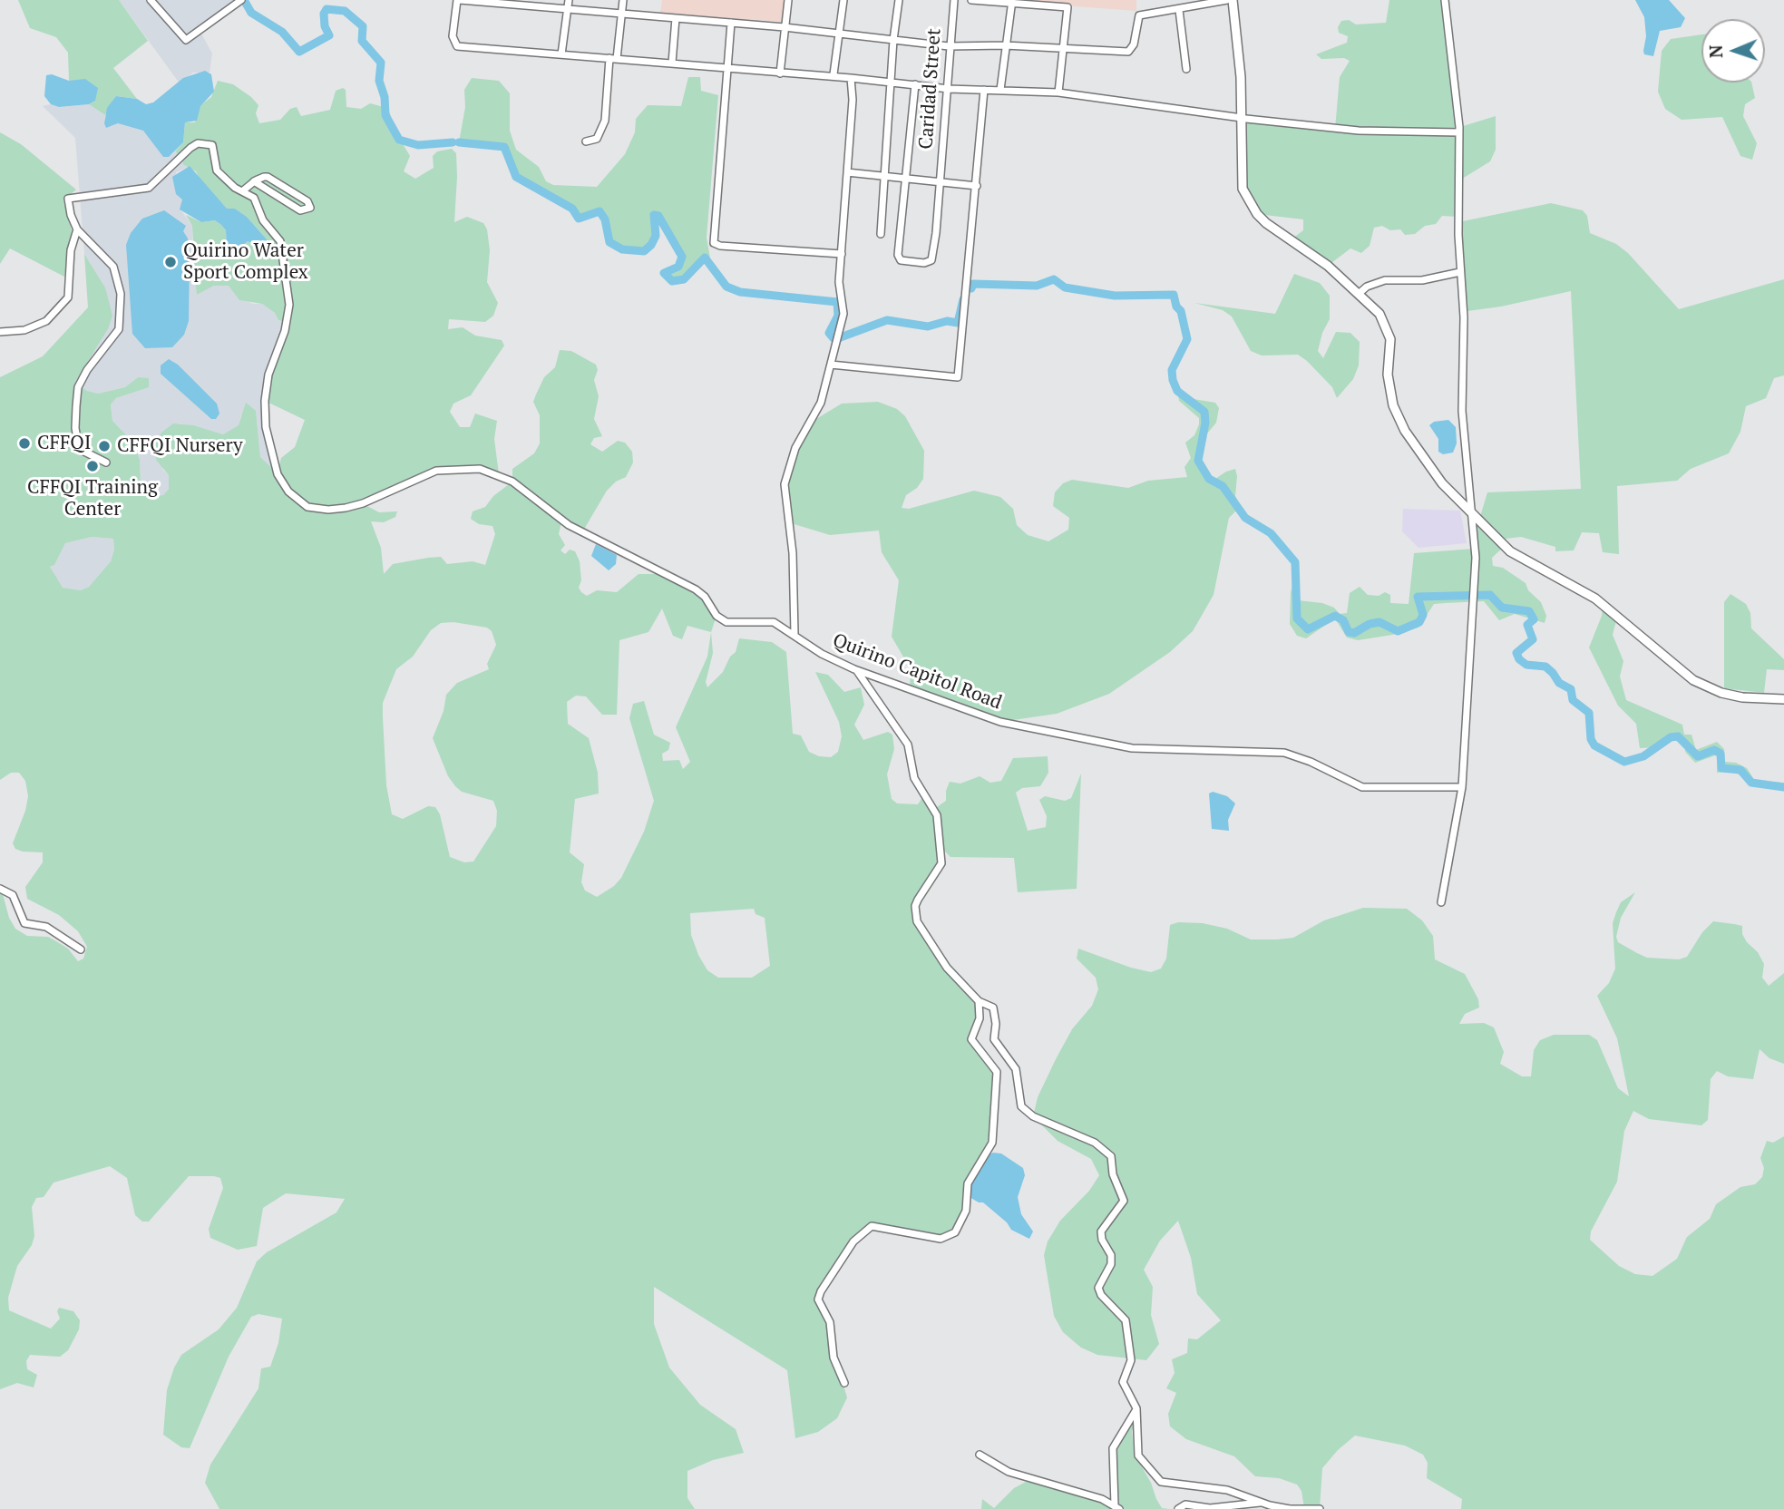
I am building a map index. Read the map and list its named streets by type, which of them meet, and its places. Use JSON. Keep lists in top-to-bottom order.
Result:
{
  "streets": {
    "street": ["Caridad Street", "Quirino Capitol Road"]
  },
  "places": [
    "Quirino Water Sport Complex",
    "CFFQI",
    "CFFQI Nursery",
    "CFFQI Training Center"
  ],
  "north": "left"
}
